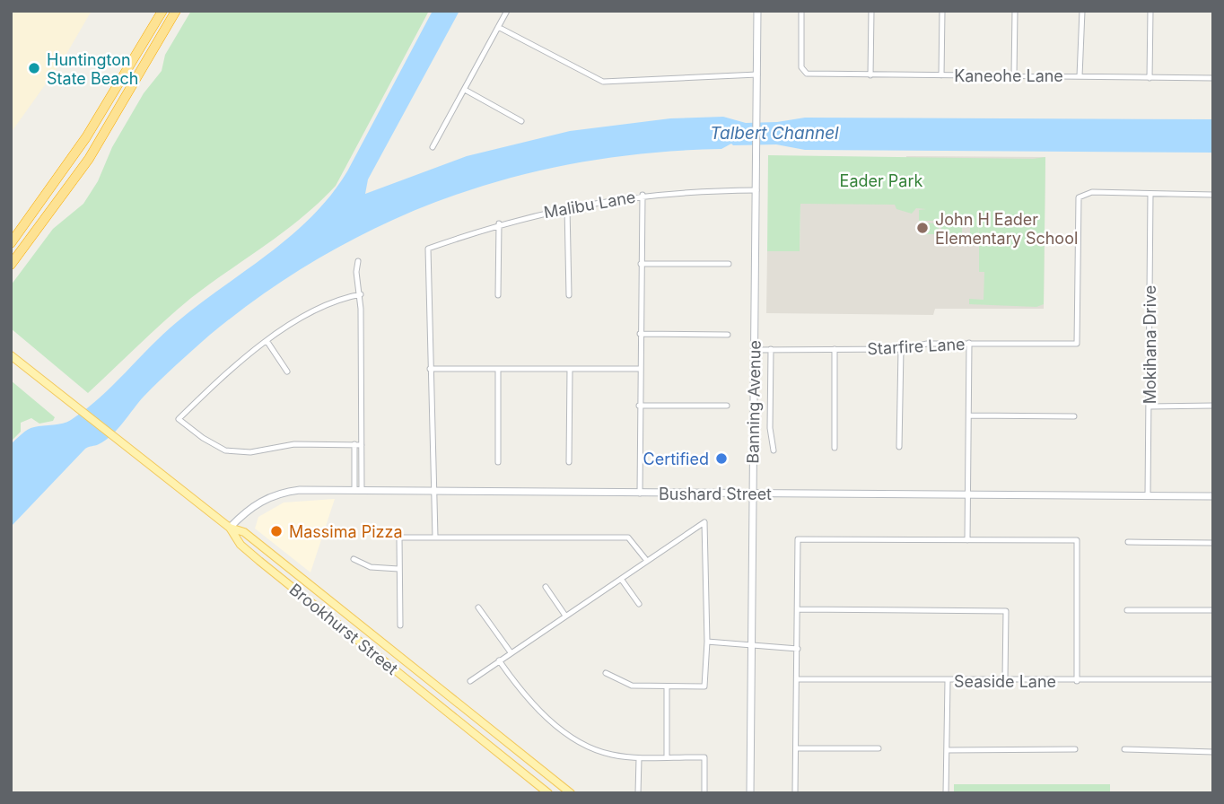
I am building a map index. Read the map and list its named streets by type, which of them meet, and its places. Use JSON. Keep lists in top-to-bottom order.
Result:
{
  "streets": {
    "main road": ["Brookhurst Street"],
    "street": [
      "Kaneohe Lane",
      "Malibu Lane",
      "Mokihana Drive",
      "Starfire Lane",
      "Banning Avenue",
      "Bushard Street",
      "Seaside Lane"
    ]
  },
  "crossings": [
    ["Malibu Lane", "Banning Avenue"],
    ["Mokihana Drive", "Starfire Lane"],
    ["Mokihana Drive", "Bushard Street"],
    ["Starfire Lane", "Banning Avenue"],
    ["Banning Avenue", "Bushard Street"],
    ["Bushard Street", "Brookhurst Street"]
  ],
  "water": ["Talbert Channel"],
  "parks": ["Eader Park"],
  "places": [
    "Huntington State Beach",
    "John H Eader Elementary School",
    "Certified",
    "Massima Pizza"
  ]
}
